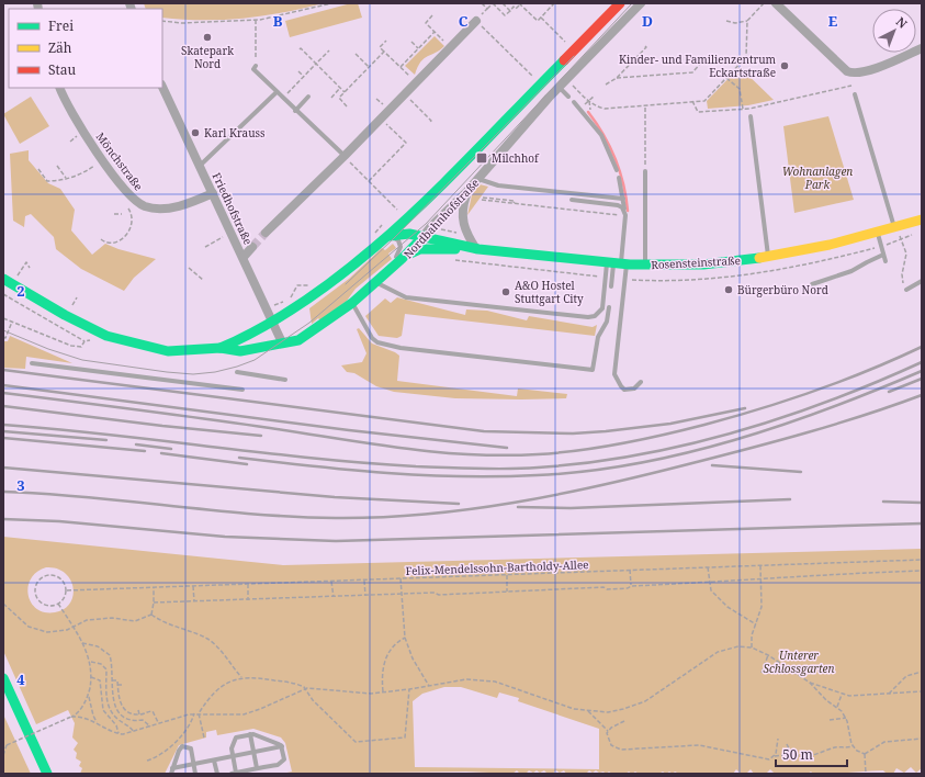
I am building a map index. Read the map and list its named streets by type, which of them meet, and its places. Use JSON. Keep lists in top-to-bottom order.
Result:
{
  "streets": {
    "street": [
      "Mönchstraße",
      "Friedhofstraße",
      "Nordbahnhofstraße",
      "Rosensteinstraße"
    ],
    "path": ["Felix-Mendelssohn-Bartholdy-Allee"]
  },
  "crossings": [
    ["Mönchstraße", "Friedhofstraße"],
    ["Friedhofstraße", "Nordbahnhofstraße"],
    ["Nordbahnhofstraße", "Rosensteinstraße"]
  ],
  "parks": ["Wohnanlagen Park", "Unterer Schlossgarten"],
  "places": {
    "other": [
      "Skatepark Nord",
      "Kinder- und Familienzentrum Eckartstraße",
      "Karl Krauss",
      "Bürgerbüro Nord",
      "A&O Hostel Stuttgart City"
    ],
    "transit": ["Milchhof"]
  },
  "legend": ["Frei", "Zäh", "Stau"],
  "scale_bar": "50 m",
  "north": "top right",
  "grid": {
    "columns": [
      "B",
      "C",
      "D",
      "E"
    ],
    "rows": ["2", "3", "4"]
  }
}
